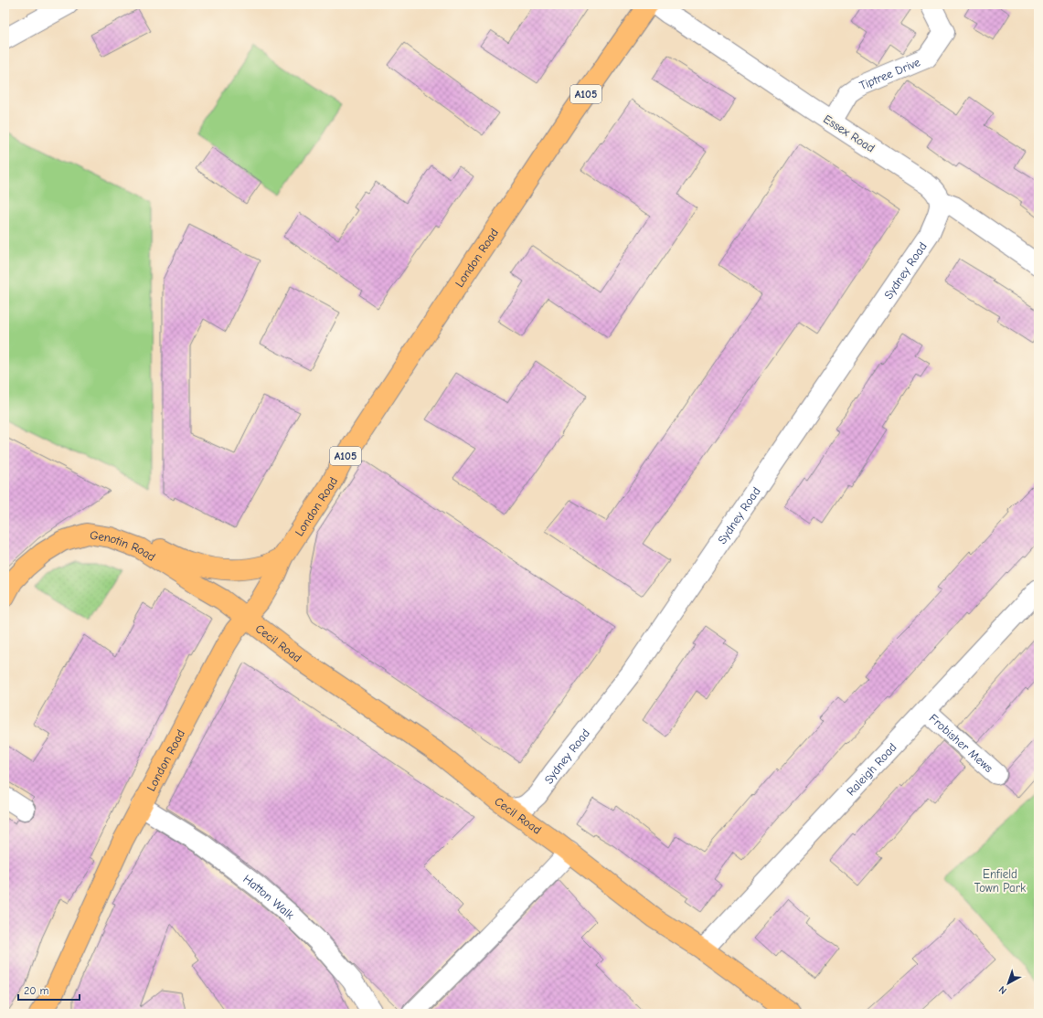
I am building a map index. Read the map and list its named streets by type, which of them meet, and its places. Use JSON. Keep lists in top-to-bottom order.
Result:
{
  "streets": {
    "main road": [
      "A105",
      "London Road",
      "Genotin Road",
      "Cecil Road"
    ],
    "street": [
      "Tiptree Drive",
      "Essex Road",
      "Sydney Road",
      "Frobisher Mews",
      "Raleigh Road",
      "Hatton Walk"
    ]
  },
  "crossings": [
    ["Tiptree Drive", "Essex Road"],
    ["Essex Road", "Sydney Road"],
    ["London Road", "Genotin Road"],
    ["London Road", "Cecil Road"],
    ["London Road", "Hatton Walk"],
    ["Sydney Road", "Cecil Road"],
    ["Genotin Road", "Cecil Road"],
    ["Cecil Road", "Raleigh Road"],
    ["Frobisher Mews", "Raleigh Road"]
  ],
  "parks": ["Enfield Town Park"],
  "scale_bar": "20 m",
  "north": "bottom left"
}
